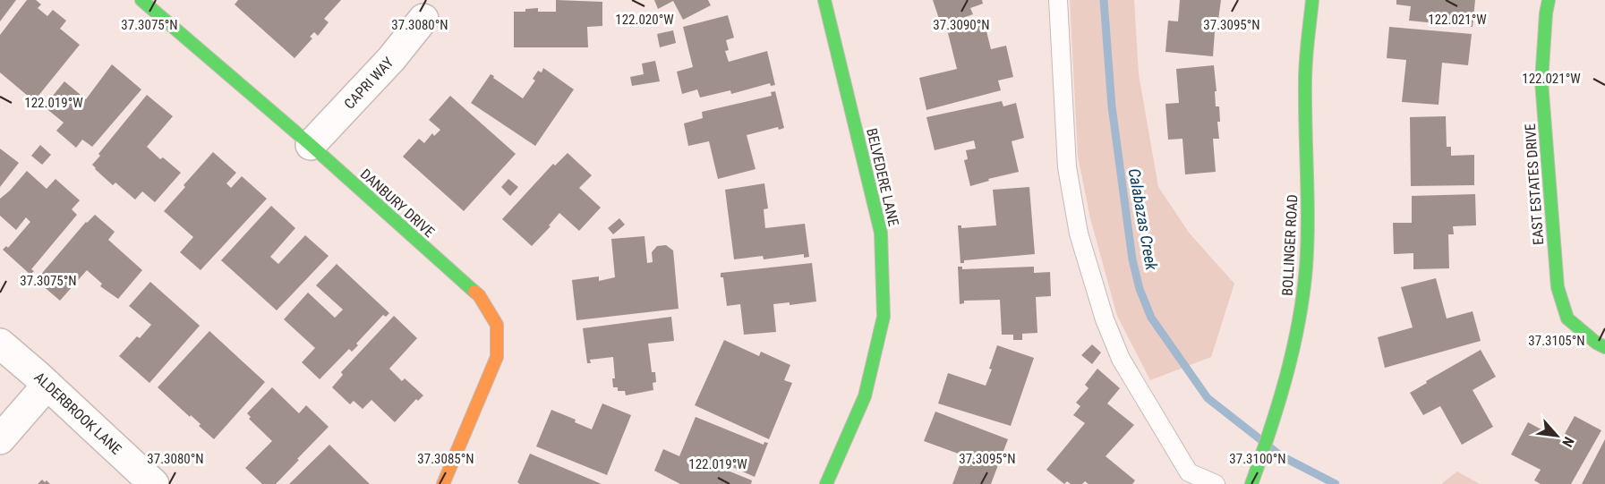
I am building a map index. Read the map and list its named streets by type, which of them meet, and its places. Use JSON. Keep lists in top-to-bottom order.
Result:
{
  "streets": {
    "street": [
      "CAPRI WAY",
      "BELVEDERE LANE",
      "EAST ESTATES DRIVE",
      "DANBURY DRIVE",
      "BOLLINGER ROAD",
      "ALDERBROOK LANE"
    ]
  },
  "crossings": [
    ["CAPRI WAY", "DANBURY DRIVE"]
  ],
  "water": ["Calabazas Creek"],
  "north": "bottom right",
  "coordinates": [
    "122.020°W",
    "122.021°W",
    "37.3075°N",
    "37.3080°N",
    "37.3090°N",
    "37.3095°N",
    "122.019°W",
    "37.3105°N",
    "37.3085°N",
    "37.3100°N"
  ]
}
